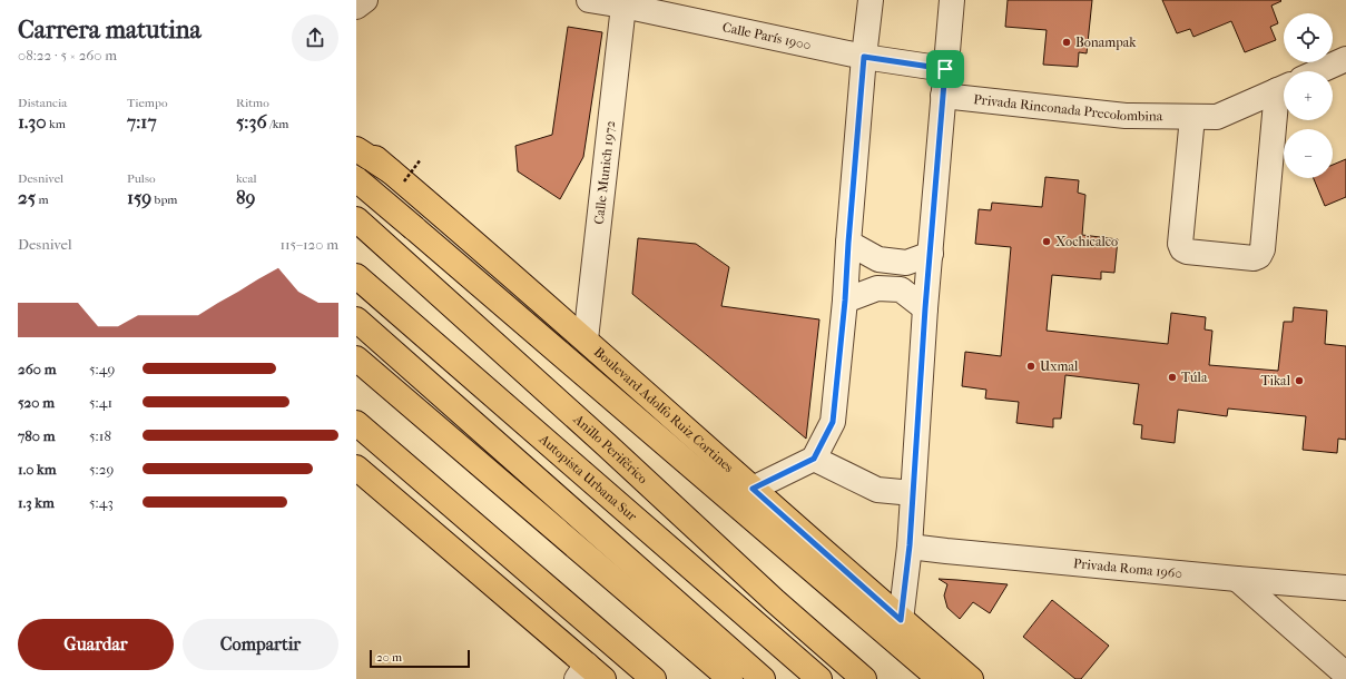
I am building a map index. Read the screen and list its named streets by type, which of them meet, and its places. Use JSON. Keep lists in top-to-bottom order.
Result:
{
  "streets": {
    "main road": ["Boulevard Adolfo Ruiz Cortines", "Anillo Periférico", "Autopista Urbana Sur"],
    "street": [
      "Calle París 1900",
      "Privada Rinconada Precolombina",
      "Calle Munich 1972",
      "Privada Roma 1960"
    ]
  },
  "crossings": [
    ["Calle París 1900", "Calle Munich 1972"],
    ["Calle Munich 1972", "Boulevard Adolfo Ruiz Cortines"]
  ],
  "places": [
    "Bonampak",
    "Xochicalco",
    "Uxmal",
    "Túla",
    "Tikal"
  ],
  "scale_bar": "20 m",
  "page": {
    "heading": ["Carrera matutina", "08:22 · 5 × 260 m"],
    "map_buttons": ["+", "−"],
    "stats": [
      ["Distancia", "1.30 km"],
      ["Tiempo", "7:17"],
      ["Ritmo", "5:36 /km"],
      ["Desnivel", "25 m"],
      ["Pulso", "159 bpm"],
      ["kcal", "89"]
    ],
    "chart": ["Desnivel", "115–120 m"],
    "list": [
      {
        "name": "260 m",
        "note": "5:49"
      },
      {
        "name": "520 m",
        "note": "5:41"
      },
      {
        "name": "780 m",
        "note": "5:18"
      },
      {
        "name": "1.0 km",
        "note": "5:29"
      },
      {
        "name": "1.3 km",
        "note": "5:43"
      }
    ],
    "buttons": ["Guardar", "Compartir"],
    "scale": "20 m"
  }
}
